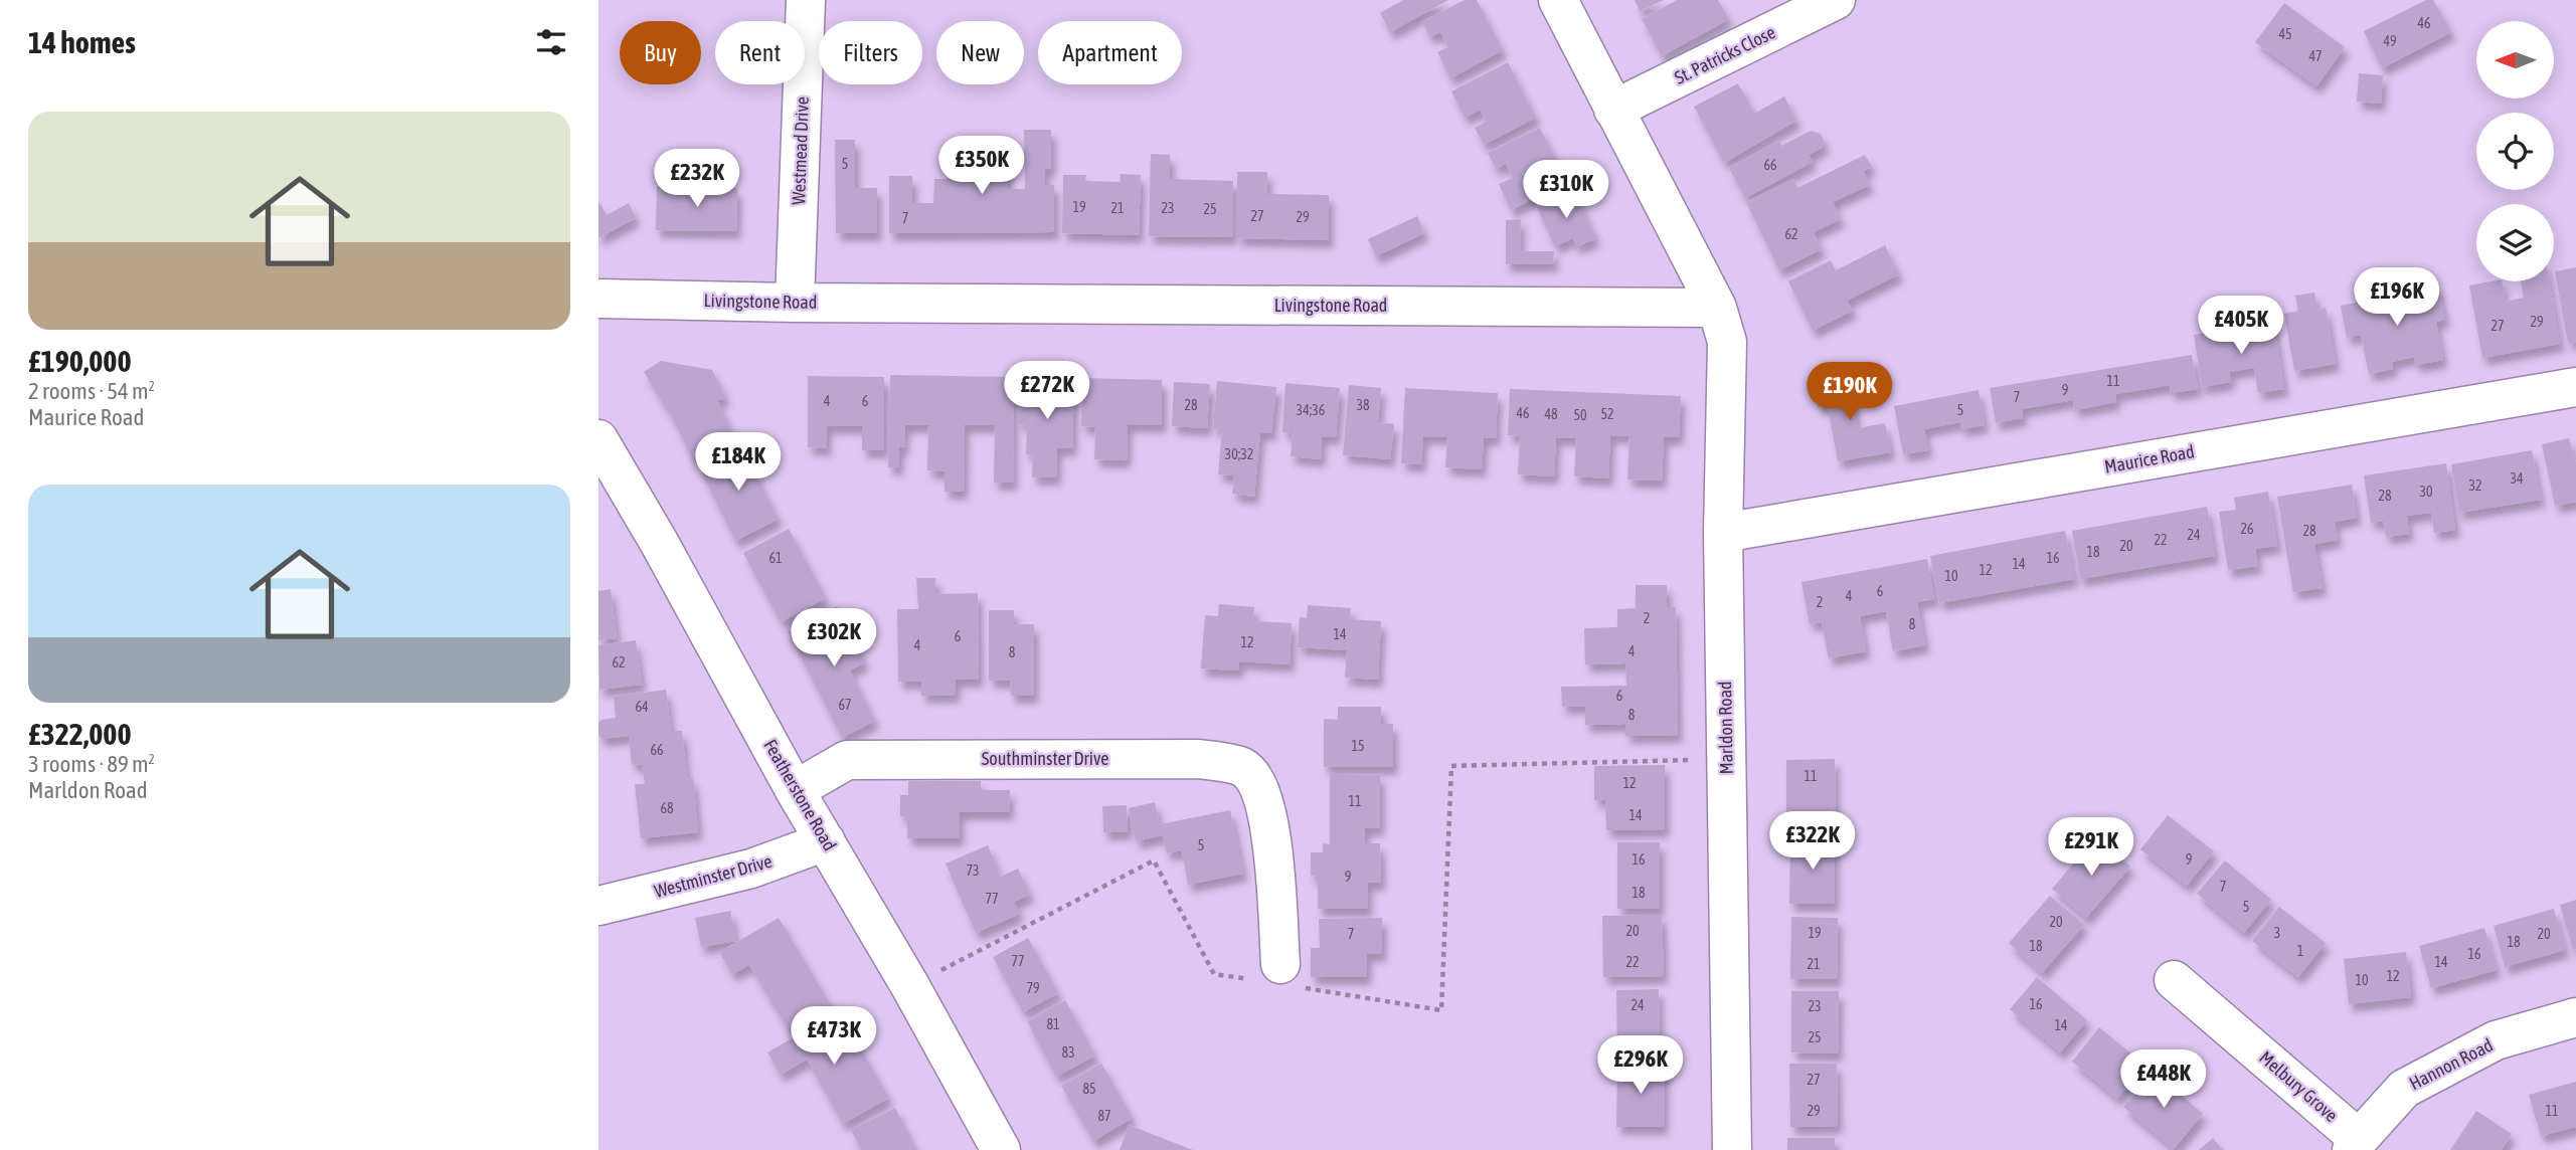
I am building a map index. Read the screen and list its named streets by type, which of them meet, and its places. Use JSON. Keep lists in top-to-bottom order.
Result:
{
  "streets": {
    "street": [
      "St. Patricks Close",
      "Westmead Drive",
      "Livingstone Road",
      "Maurice Road",
      "Marldon Road",
      "Southminster Drive",
      "Featherstone Road",
      "Westminster Drive",
      "Hannon Road",
      "Melbury Grove"
    ]
  },
  "crossings": [
    ["Westmead Drive", "Livingstone Road"],
    ["Livingstone Road", "Marldon Road"],
    ["Maurice Road", "Marldon Road"],
    ["Southminster Drive", "Featherstone Road"],
    ["Featherstone Road", "Westminster Drive"],
    ["Hannon Road", "Melbury Grove"]
  ],
  "house_numbers": [
    "46",
    "45",
    "49",
    "47",
    "5",
    "66",
    "19",
    "21",
    "23",
    "25",
    "27",
    "29",
    "7",
    "62",
    "29",
    "27",
    "11",
    "9",
    "7",
    "4",
    "6",
    "28",
    "38",
    "34;36",
    "5",
    "46",
    "48",
    "52",
    "50",
    "30;32",
    "34",
    "32",
    "30",
    "28",
    "26",
    "28",
    "24",
    "22",
    "20",
    "18",
    "61",
    "16",
    "14",
    "12",
    "10",
    "6",
    "4",
    "2",
    "2",
    "8",
    "14",
    "6",
    "12",
    "4",
    "4",
    "8",
    "62",
    "6",
    "67",
    "64",
    "8",
    "15",
    "66",
    "11",
    "12",
    "11",
    "68",
    "14",
    "5",
    "16",
    "9",
    "73",
    "9",
    "7",
    "18",
    "77",
    "5",
    "20",
    "20",
    "19",
    "3",
    "7",
    "20",
    "18",
    "18",
    "1",
    "16",
    "77",
    "22",
    "14",
    "21",
    "12",
    "10",
    "79",
    "16",
    "24",
    "23",
    "81",
    "14",
    "25",
    "83",
    "27",
    "85",
    "29",
    "11",
    "87"
  ],
  "north": "left",
  "page": {
    "heading": "14 homes",
    "chip": [
      "Buy",
      "Rent",
      "Filters",
      "New",
      "Apartment"
    ],
    "list": [
      {
        "name": "£190,000",
        "note": "2 rooms · 54 m² · Maurice Road"
      },
      {
        "name": "£322,000",
        "note": "3 rooms · 89 m² · Marldon Road"
      }
    ],
    "price": [
      "£350K",
      "£232K",
      "£310K",
      "£196K",
      "£405K",
      "£272K",
      "£190K",
      "£184K",
      "£302K",
      "£322K",
      "£291K",
      "£473K",
      "£296K",
      "£448K"
    ]
  }
}
